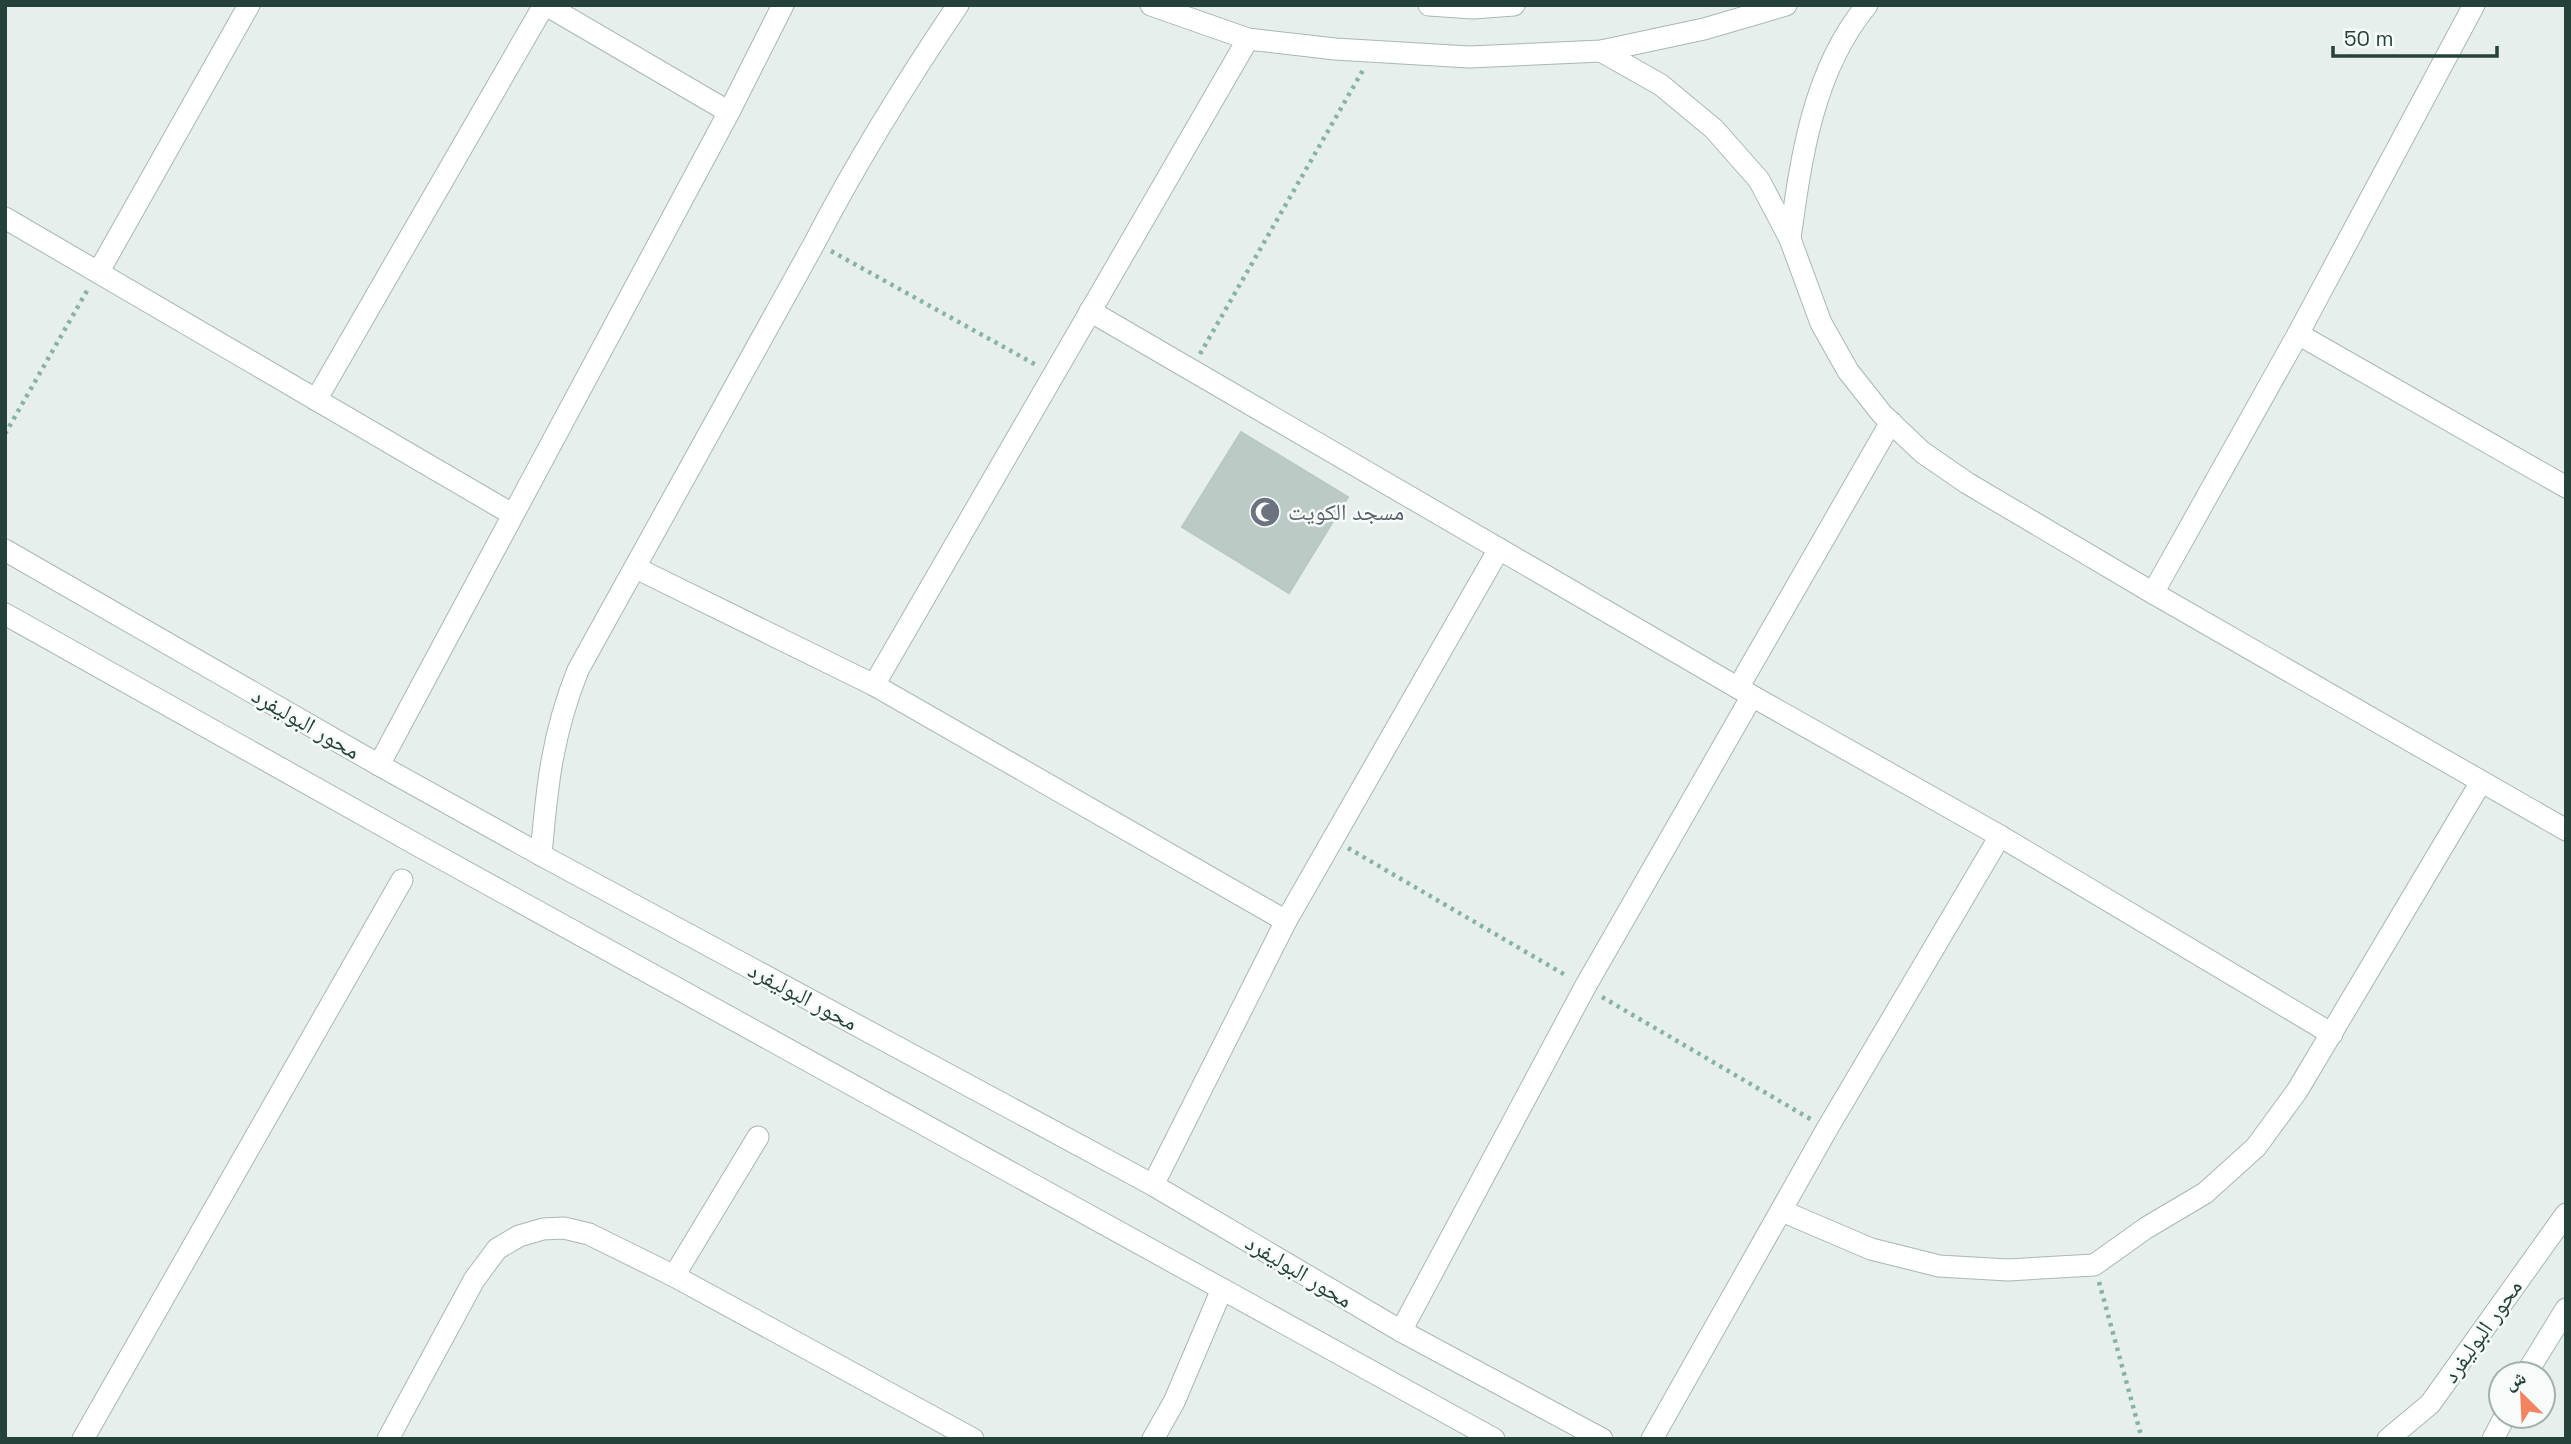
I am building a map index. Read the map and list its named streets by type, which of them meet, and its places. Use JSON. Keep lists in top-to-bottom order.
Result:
{
  "streets": {
    "street": ["محور البوليفرد"]
  },
  "places": {
    "mosque": ["مسجد الكويت"]
  },
  "scale_bar": "50 m",
  "north": "top left"
}
